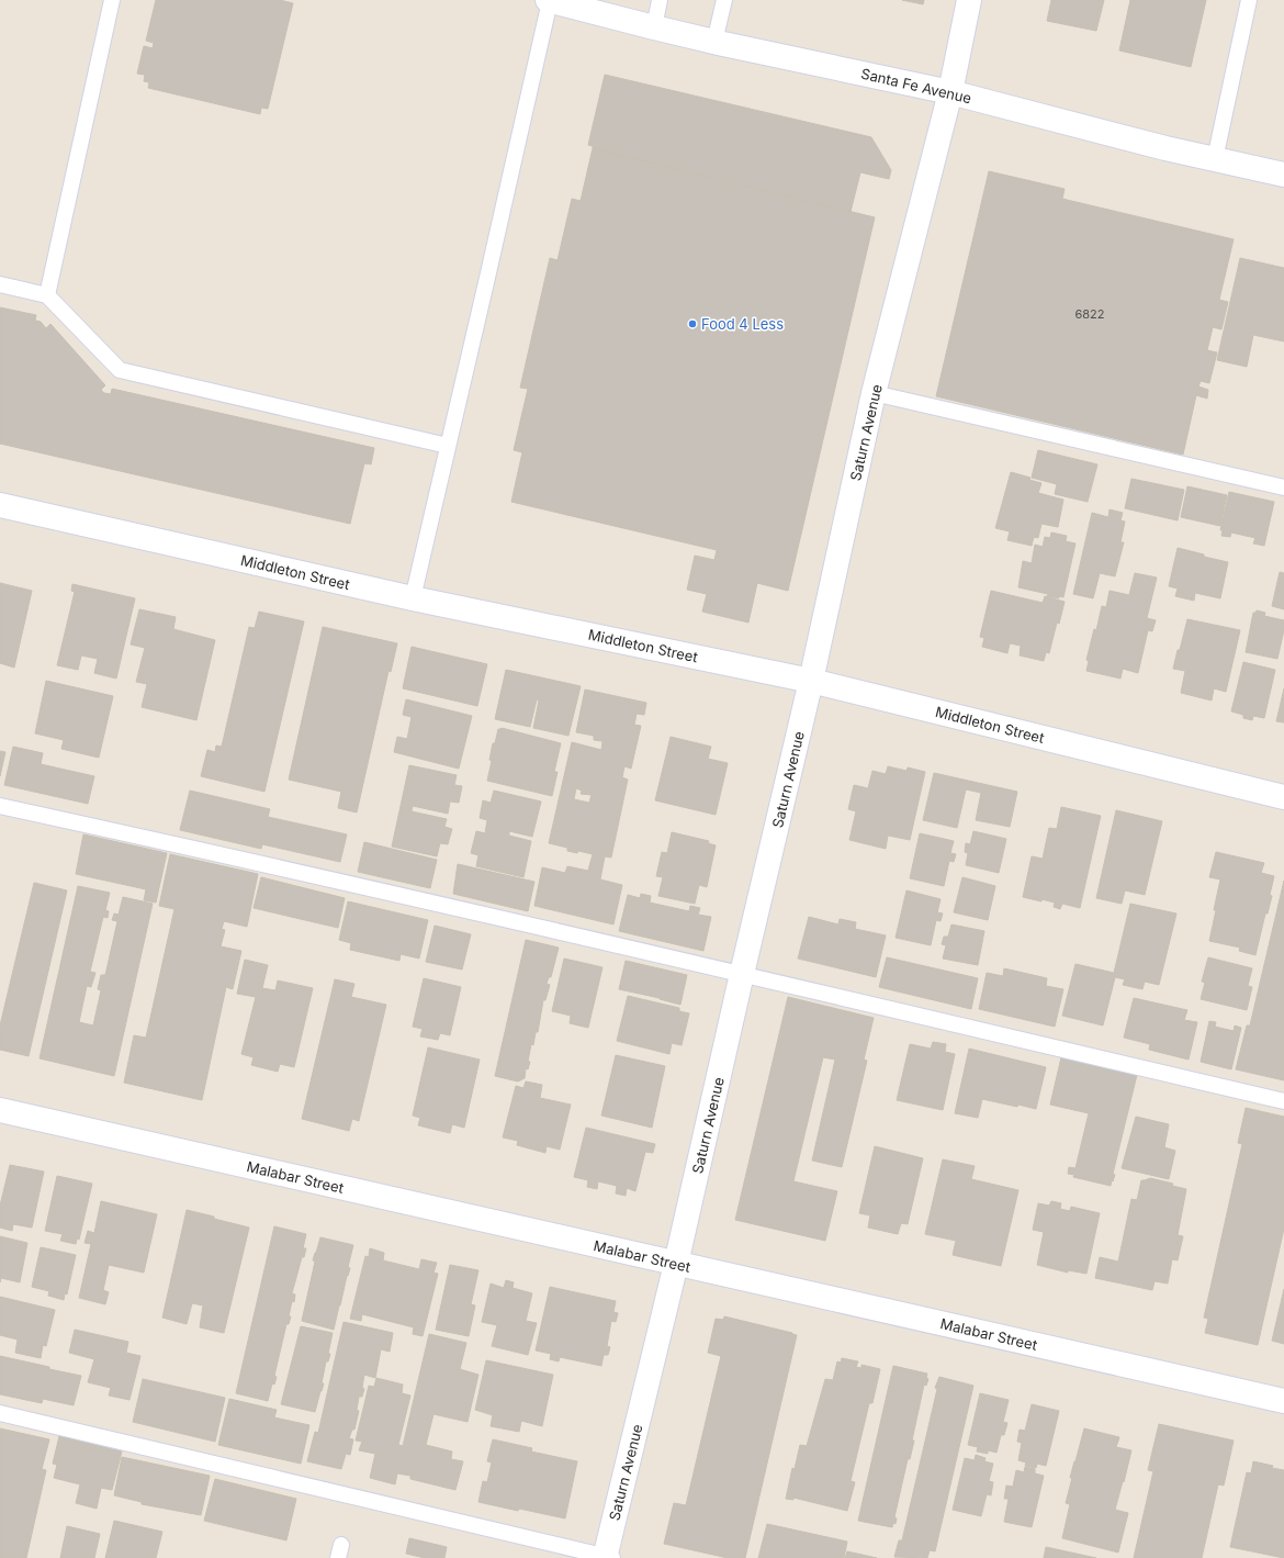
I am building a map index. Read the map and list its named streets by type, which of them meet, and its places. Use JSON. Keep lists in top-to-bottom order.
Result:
{
  "streets": {
    "street": [
      "Santa Fe Avenue",
      "Saturn Avenue",
      "Middleton Street",
      "Malabar Street"
    ]
  },
  "crossings": [
    ["Santa Fe Avenue", "Saturn Avenue"],
    ["Saturn Avenue", "Middleton Street"],
    ["Saturn Avenue", "Malabar Street"]
  ],
  "places": ["Food 4 Less"],
  "house_numbers": ["6822"]
}
